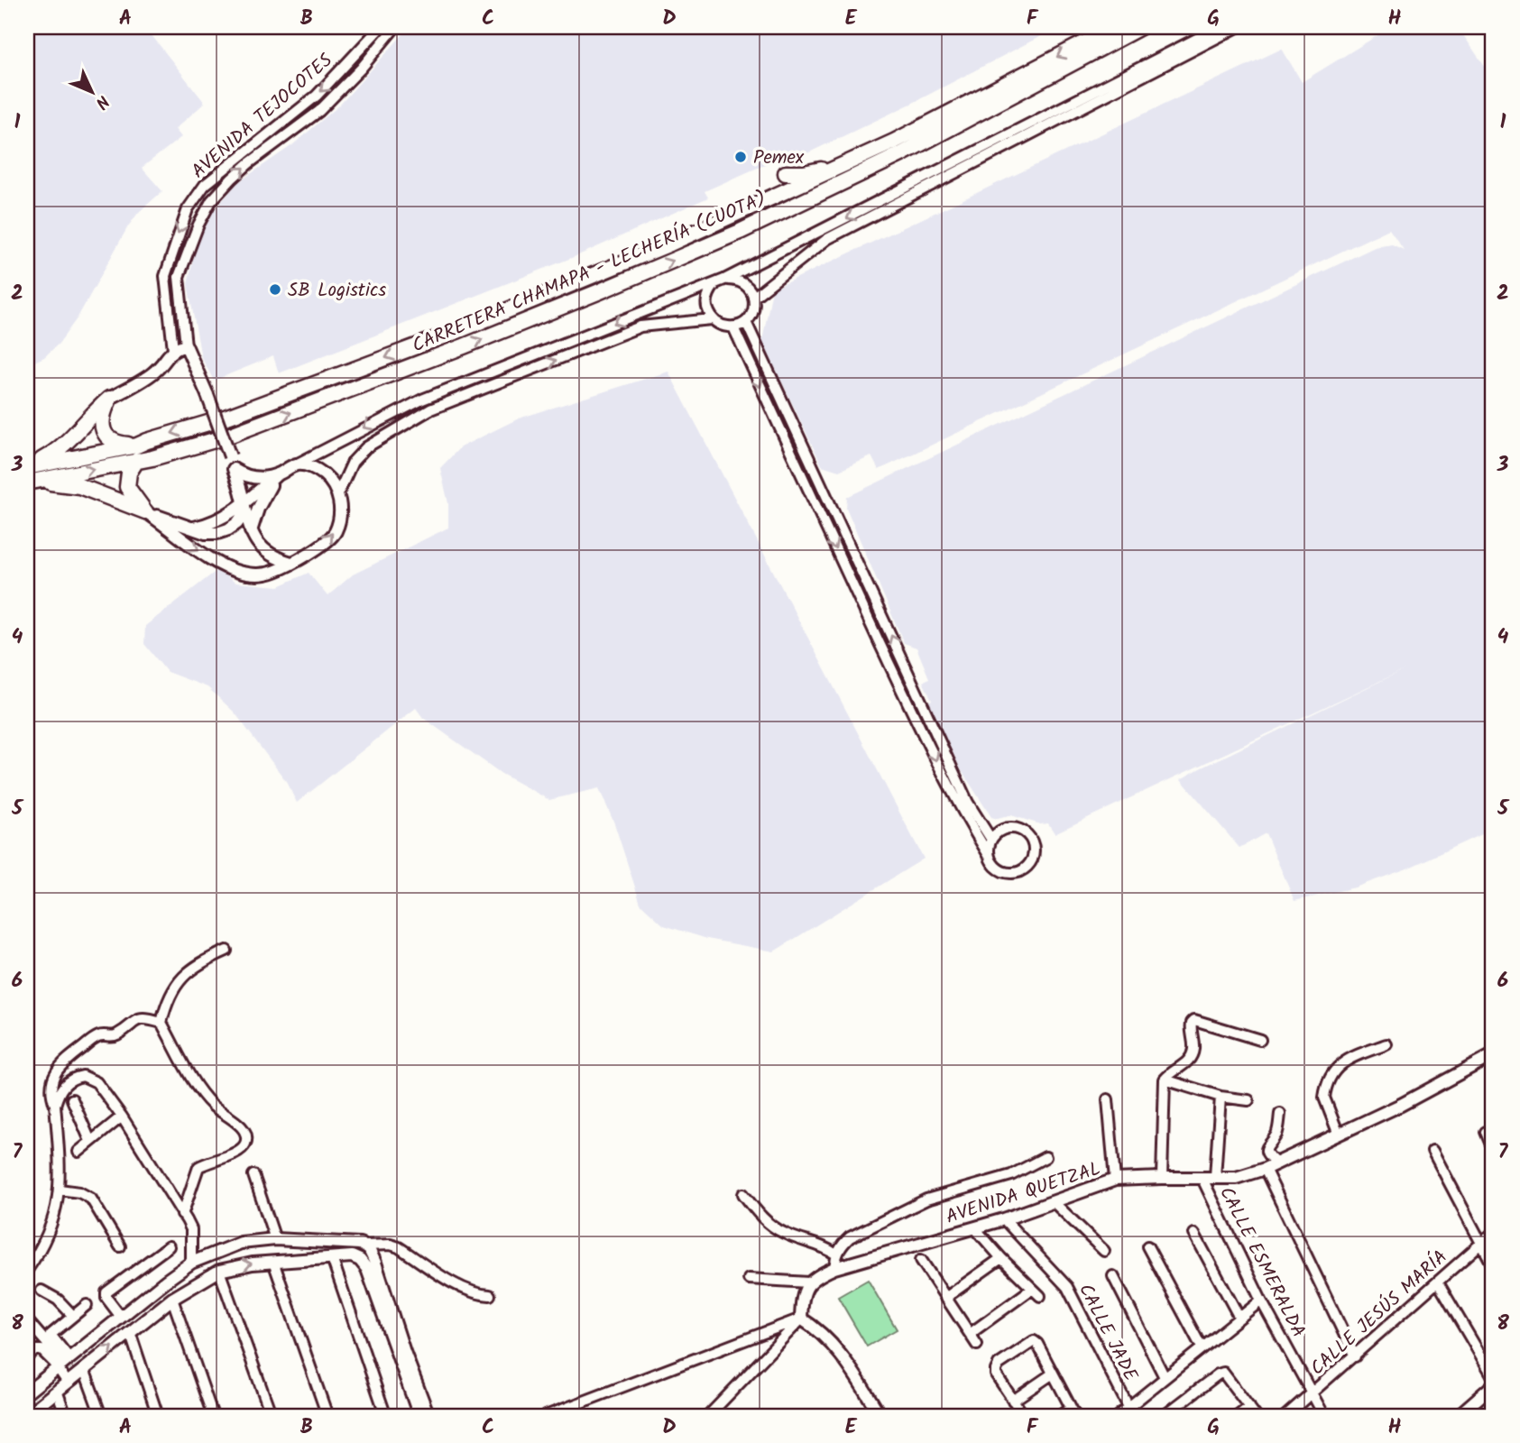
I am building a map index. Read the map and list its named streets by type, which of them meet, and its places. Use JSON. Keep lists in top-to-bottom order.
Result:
{
  "streets": {
    "highway": ["CARRETERA CHAMAPA - LECHERÍA (CUOTA)"],
    "main road": ["AVENIDA TEJOCOTES", "AVENIDA QUETZAL"],
    "street": ["CALLE ESMERALDA", "CALLE JESÚS MARÍA", "CALLE JADE"]
  },
  "crossings": [
    ["AVENIDA QUETZAL", "CALLE ESMERALDA"],
    ["AVENIDA QUETZAL", "CALLE JADE"],
    ["CALLE ESMERALDA", "CALLE JESÚS MARÍA"]
  ],
  "places": ["Pemex", "SB Logistics"],
  "north": "bottom right",
  "grid": {
    "columns": [
      "A",
      "B",
      "C",
      "D",
      "E",
      "F",
      "G",
      "H"
    ],
    "rows": [
      "1",
      "2",
      "3",
      "4",
      "5",
      "6",
      "7",
      "8"
    ]
  }
}
